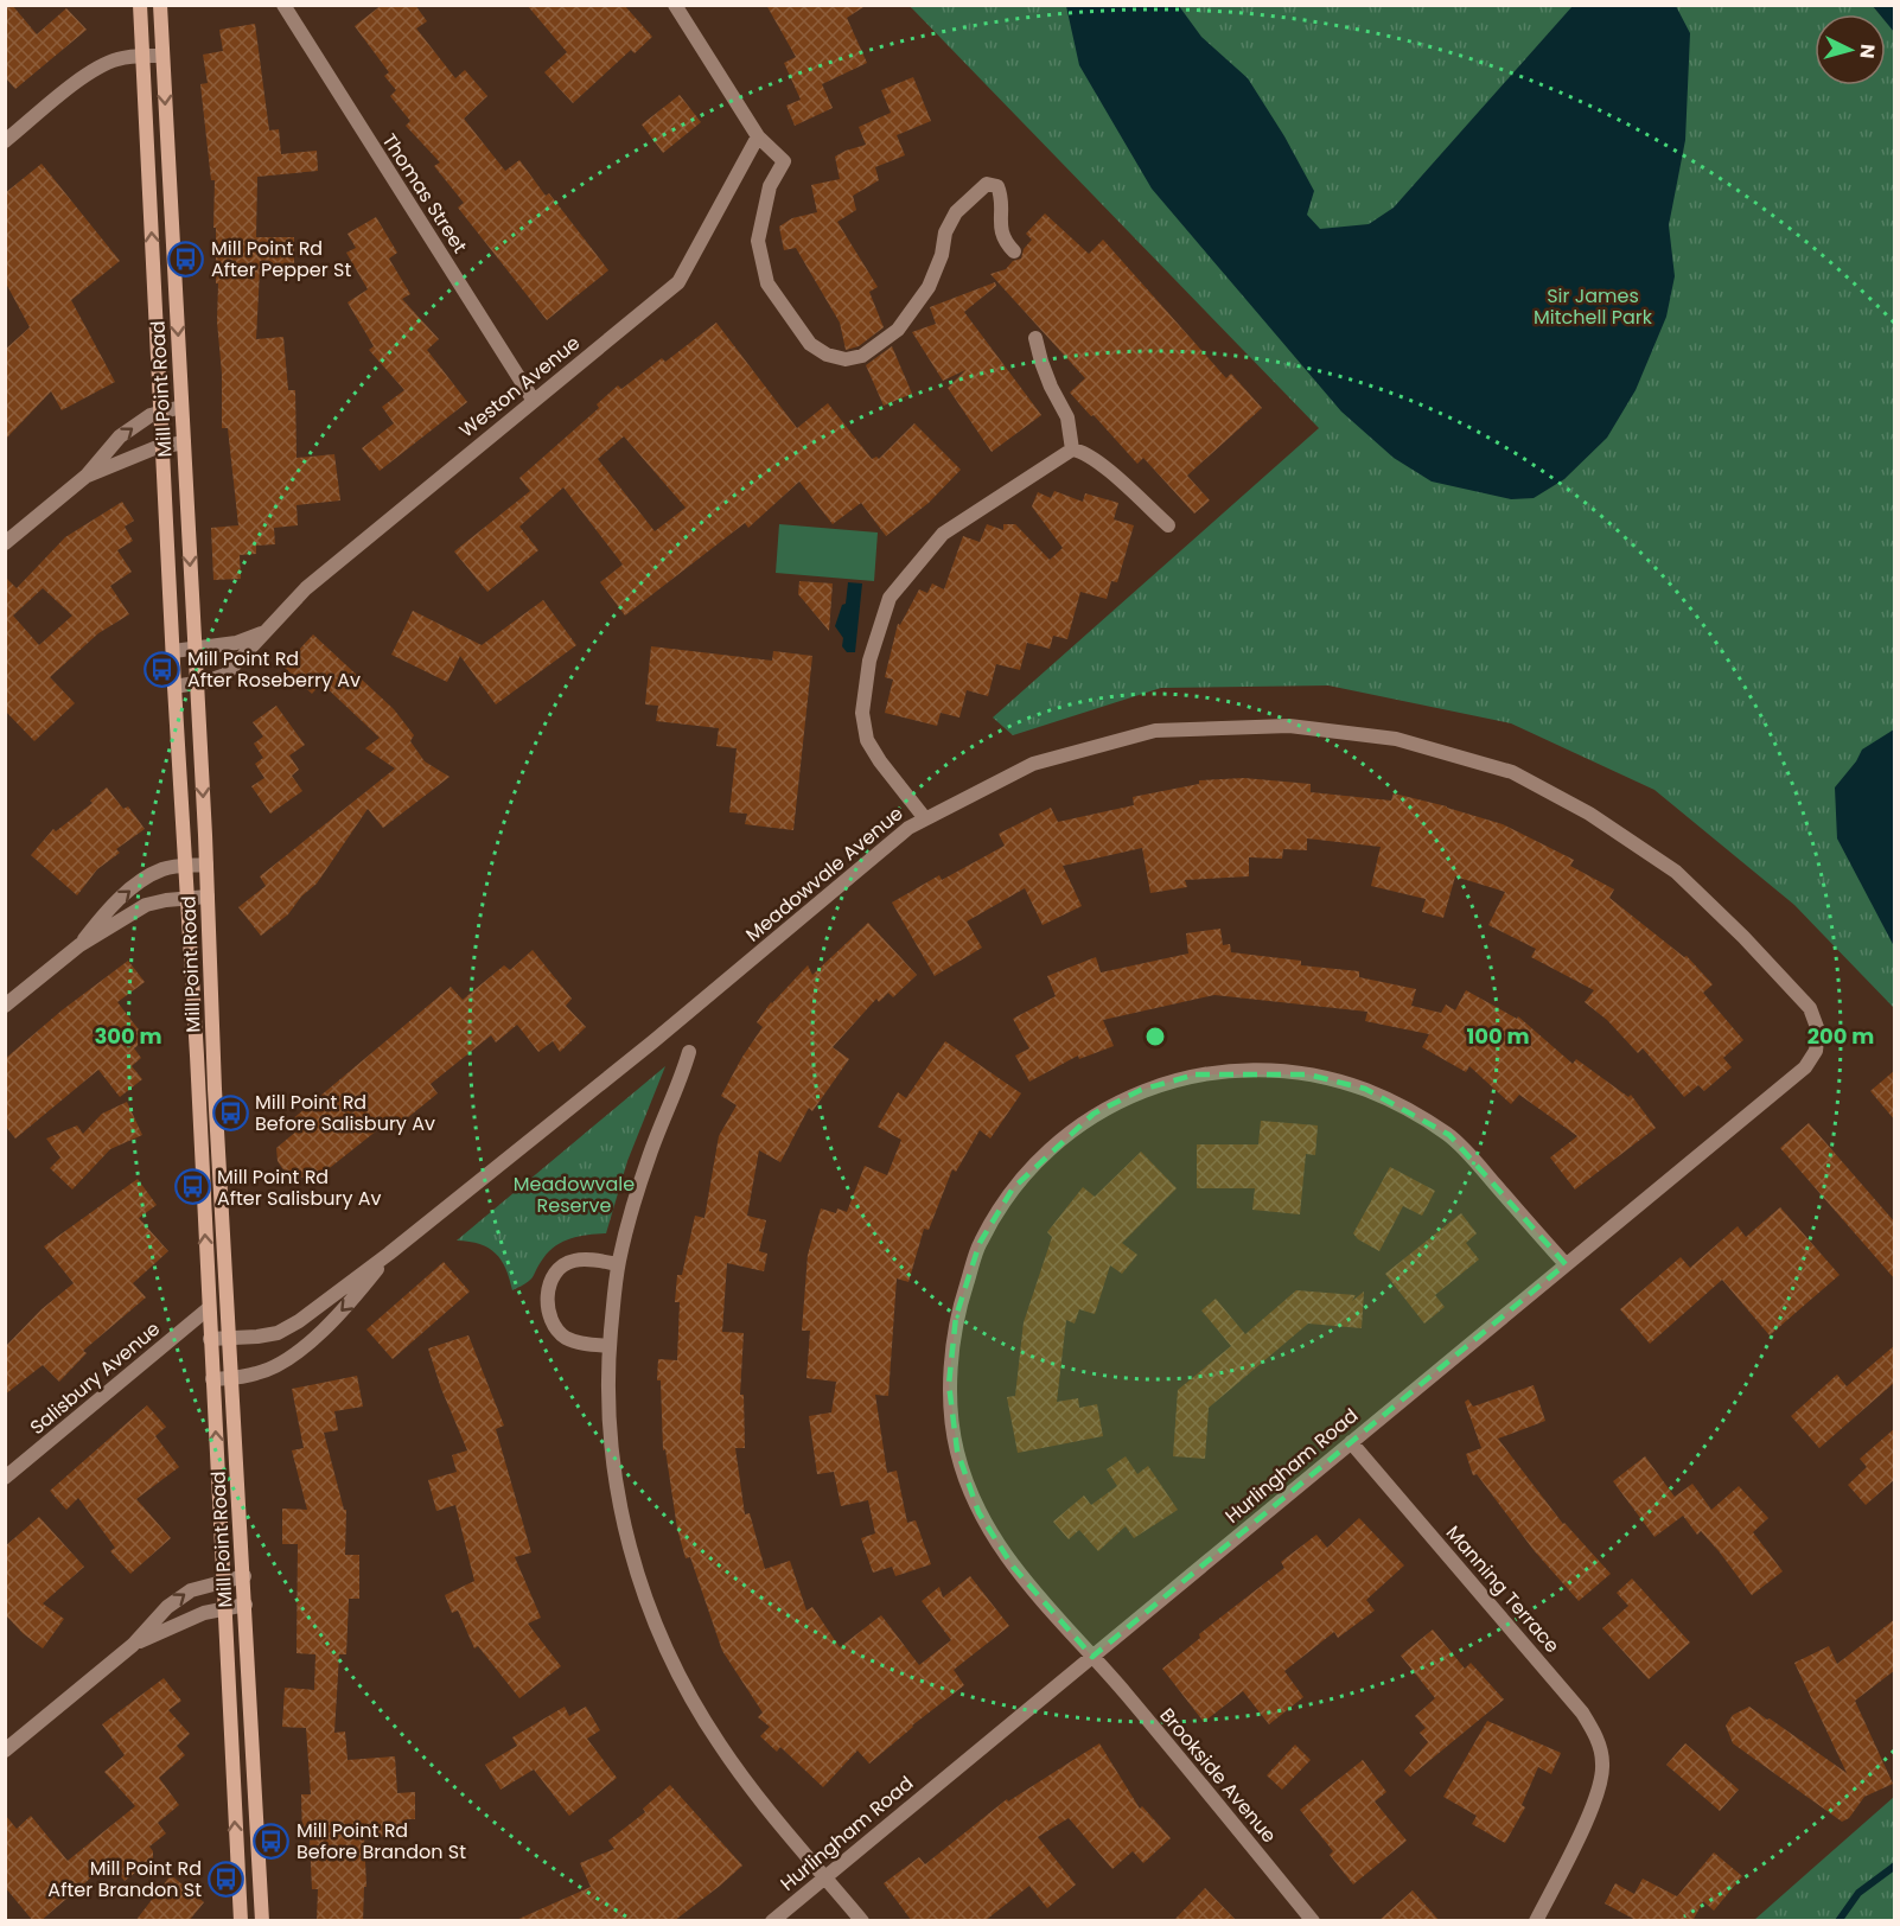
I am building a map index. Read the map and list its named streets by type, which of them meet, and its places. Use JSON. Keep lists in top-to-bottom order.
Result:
{
  "streets": {
    "main road": ["Mill Point Road"],
    "street": [
      "Thomas Street",
      "Weston Avenue",
      "Meadowvale Avenue",
      "Salisbury Avenue",
      "Hurlingham Road",
      "Manning Terrace",
      "Brookside Avenue"
    ]
  },
  "crossings": [
    ["Thomas Street", "Weston Avenue"],
    ["Weston Avenue", "Mill Point Road"],
    ["Mill Point Road", "Meadowvale Avenue"],
    ["Mill Point Road", "Salisbury Avenue"],
    ["Meadowvale Avenue", "Hurlingham Road"],
    ["Hurlingham Road", "Manning Terrace"],
    ["Hurlingham Road", "Brookside Avenue"]
  ],
  "parks": ["Sir James Mitchell Park", "Meadowvale Reserve"],
  "places": {
    "bus stop": [
      "Mill Point Rd After Pepper St",
      "Mill Point Rd After Roseberry Av",
      "Mill Point Rd Before Salisbury Av",
      "Mill Point Rd After Salisbury Av",
      "Mill Point Rd Before Brandon St",
      "Mill Point Rd After Brandon St"
    ]
  },
  "north": "right",
  "rings": ["100 m", "200 m", "300 m"]
}
